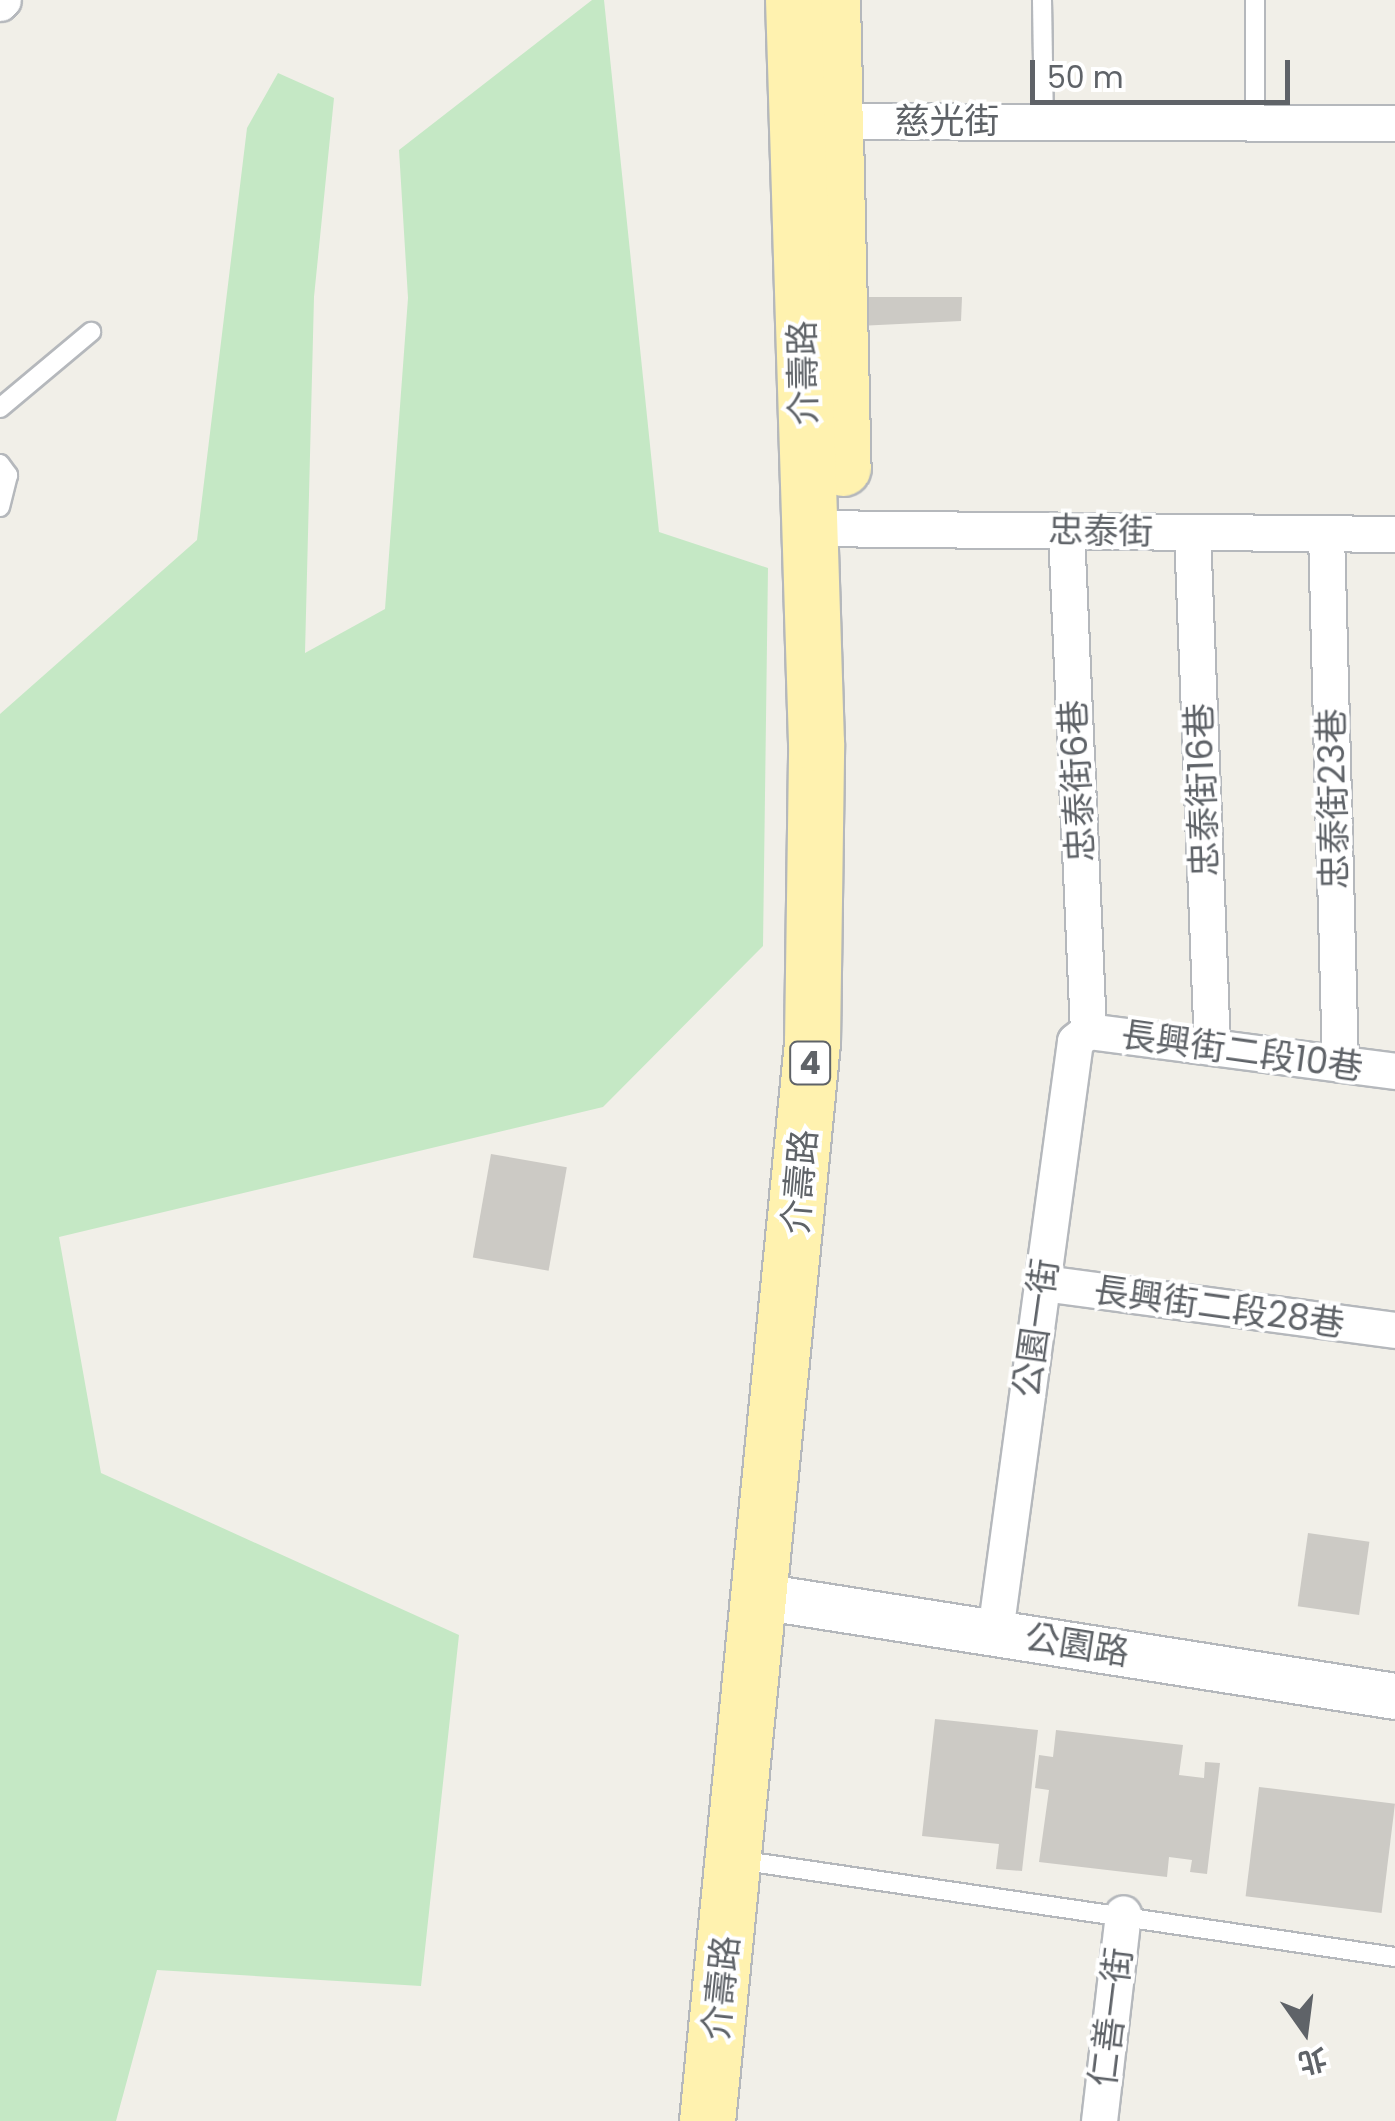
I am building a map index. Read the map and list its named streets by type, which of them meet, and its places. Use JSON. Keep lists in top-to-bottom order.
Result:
{
  "streets": {
    "main road": ["介壽路", "4"],
    "street": [
      "慈光街",
      "忠泰街",
      "忠泰街6巷",
      "忠泰街16巷",
      "忠泰街23巷",
      "長興街二段10巷",
      "長興街二段28巷",
      "公園一街",
      "公園路",
      "仁善一街"
    ]
  },
  "crossings": [
    ["慈光街", "介壽路"],
    ["介壽路", "忠泰街"],
    ["介壽路", "公園路"],
    ["忠泰街", "忠泰街6巷"],
    ["忠泰街", "忠泰街16巷"],
    ["忠泰街", "忠泰街23巷"],
    ["忠泰街6巷", "長興街二段10巷"],
    ["忠泰街6巷", "公園一街"],
    ["忠泰街16巷", "長興街二段10巷"],
    ["忠泰街23巷", "長興街二段10巷"],
    ["長興街二段10巷", "公園一街"],
    ["長興街二段28巷", "公園一街"],
    ["公園一街", "公園路"]
  ],
  "scale_bar": "50 m",
  "north": "bottom"
}
